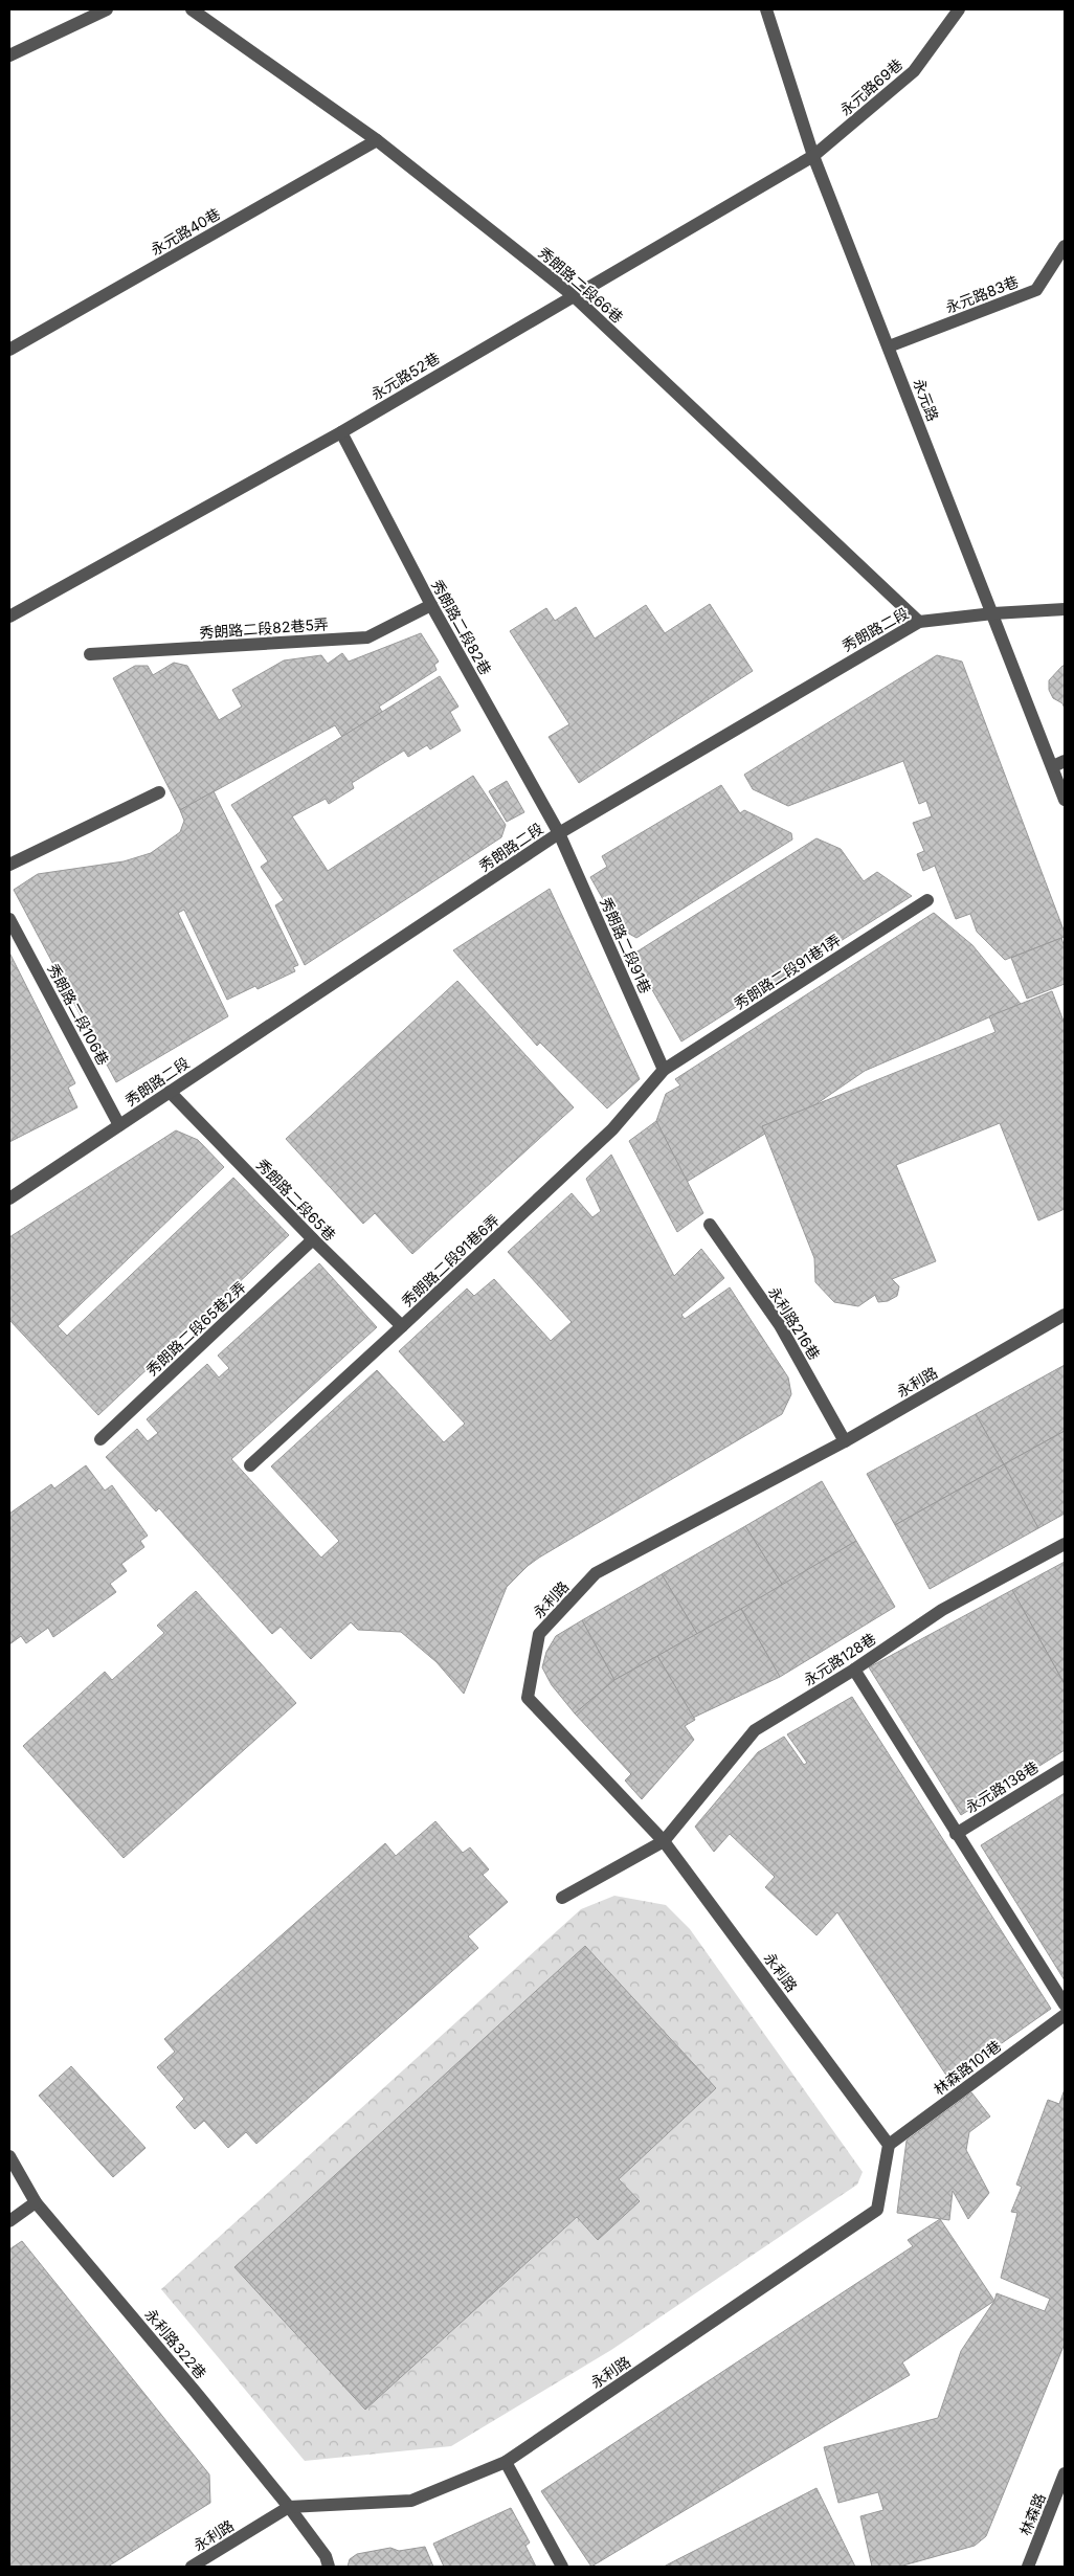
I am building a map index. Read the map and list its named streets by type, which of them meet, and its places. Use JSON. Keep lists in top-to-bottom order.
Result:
{
  "streets": {
    "street": [
      "永元路69巷",
      "永元路40巷",
      "秀朗路二段66巷",
      "永元路83巷",
      "永元路52巷",
      "永元路",
      "秀朗路二段82巷",
      "秀朗路二段82巷5弄",
      "秀朗路二段",
      "秀朗路二段91巷",
      "秀朗路二段91巷1弄",
      "秀朗路二段106巷",
      "秀朗路二段65巷",
      "秀朗路二段91巷6弄",
      "永利路216巷",
      "秀朗路二段65巷2弄",
      "永利路",
      "永元路128巷",
      "永元路138巷",
      "林森路101巷",
      "永利路322巷",
      "林森路"
    ]
  },
  "crossings": [
    ["永元路69巷", "永元路52巷"],
    ["永元路69巷", "永元路"],
    ["永元路40巷", "秀朗路二段66巷"],
    ["秀朗路二段66巷", "永元路52巷"],
    ["秀朗路二段66巷", "秀朗路二段"],
    ["永元路83巷", "永元路"],
    ["永元路52巷", "永元路"],
    ["永元路52巷", "秀朗路二段82巷"],
    ["永元路", "秀朗路二段"],
    ["秀朗路二段82巷", "秀朗路二段82巷5弄"],
    ["秀朗路二段82巷", "秀朗路二段"],
    ["秀朗路二段82巷", "秀朗路二段91巷"],
    ["秀朗路二段", "秀朗路二段91巷"],
    ["秀朗路二段", "秀朗路二段106巷"],
    ["秀朗路二段", "秀朗路二段65巷"],
    ["秀朗路二段91巷", "秀朗路二段91巷1弄"],
    ["秀朗路二段91巷", "秀朗路二段91巷6弄"],
    ["秀朗路二段91巷1弄", "秀朗路二段91巷6弄"],
    ["秀朗路二段65巷", "秀朗路二段91巷6弄"],
    ["秀朗路二段65巷", "秀朗路二段65巷2弄"],
    ["永利路216巷", "永利路"],
    ["永利路", "永元路128巷"],
    ["永利路", "林森路101巷"],
    ["永利路", "永利路322巷"]
  ]
}
